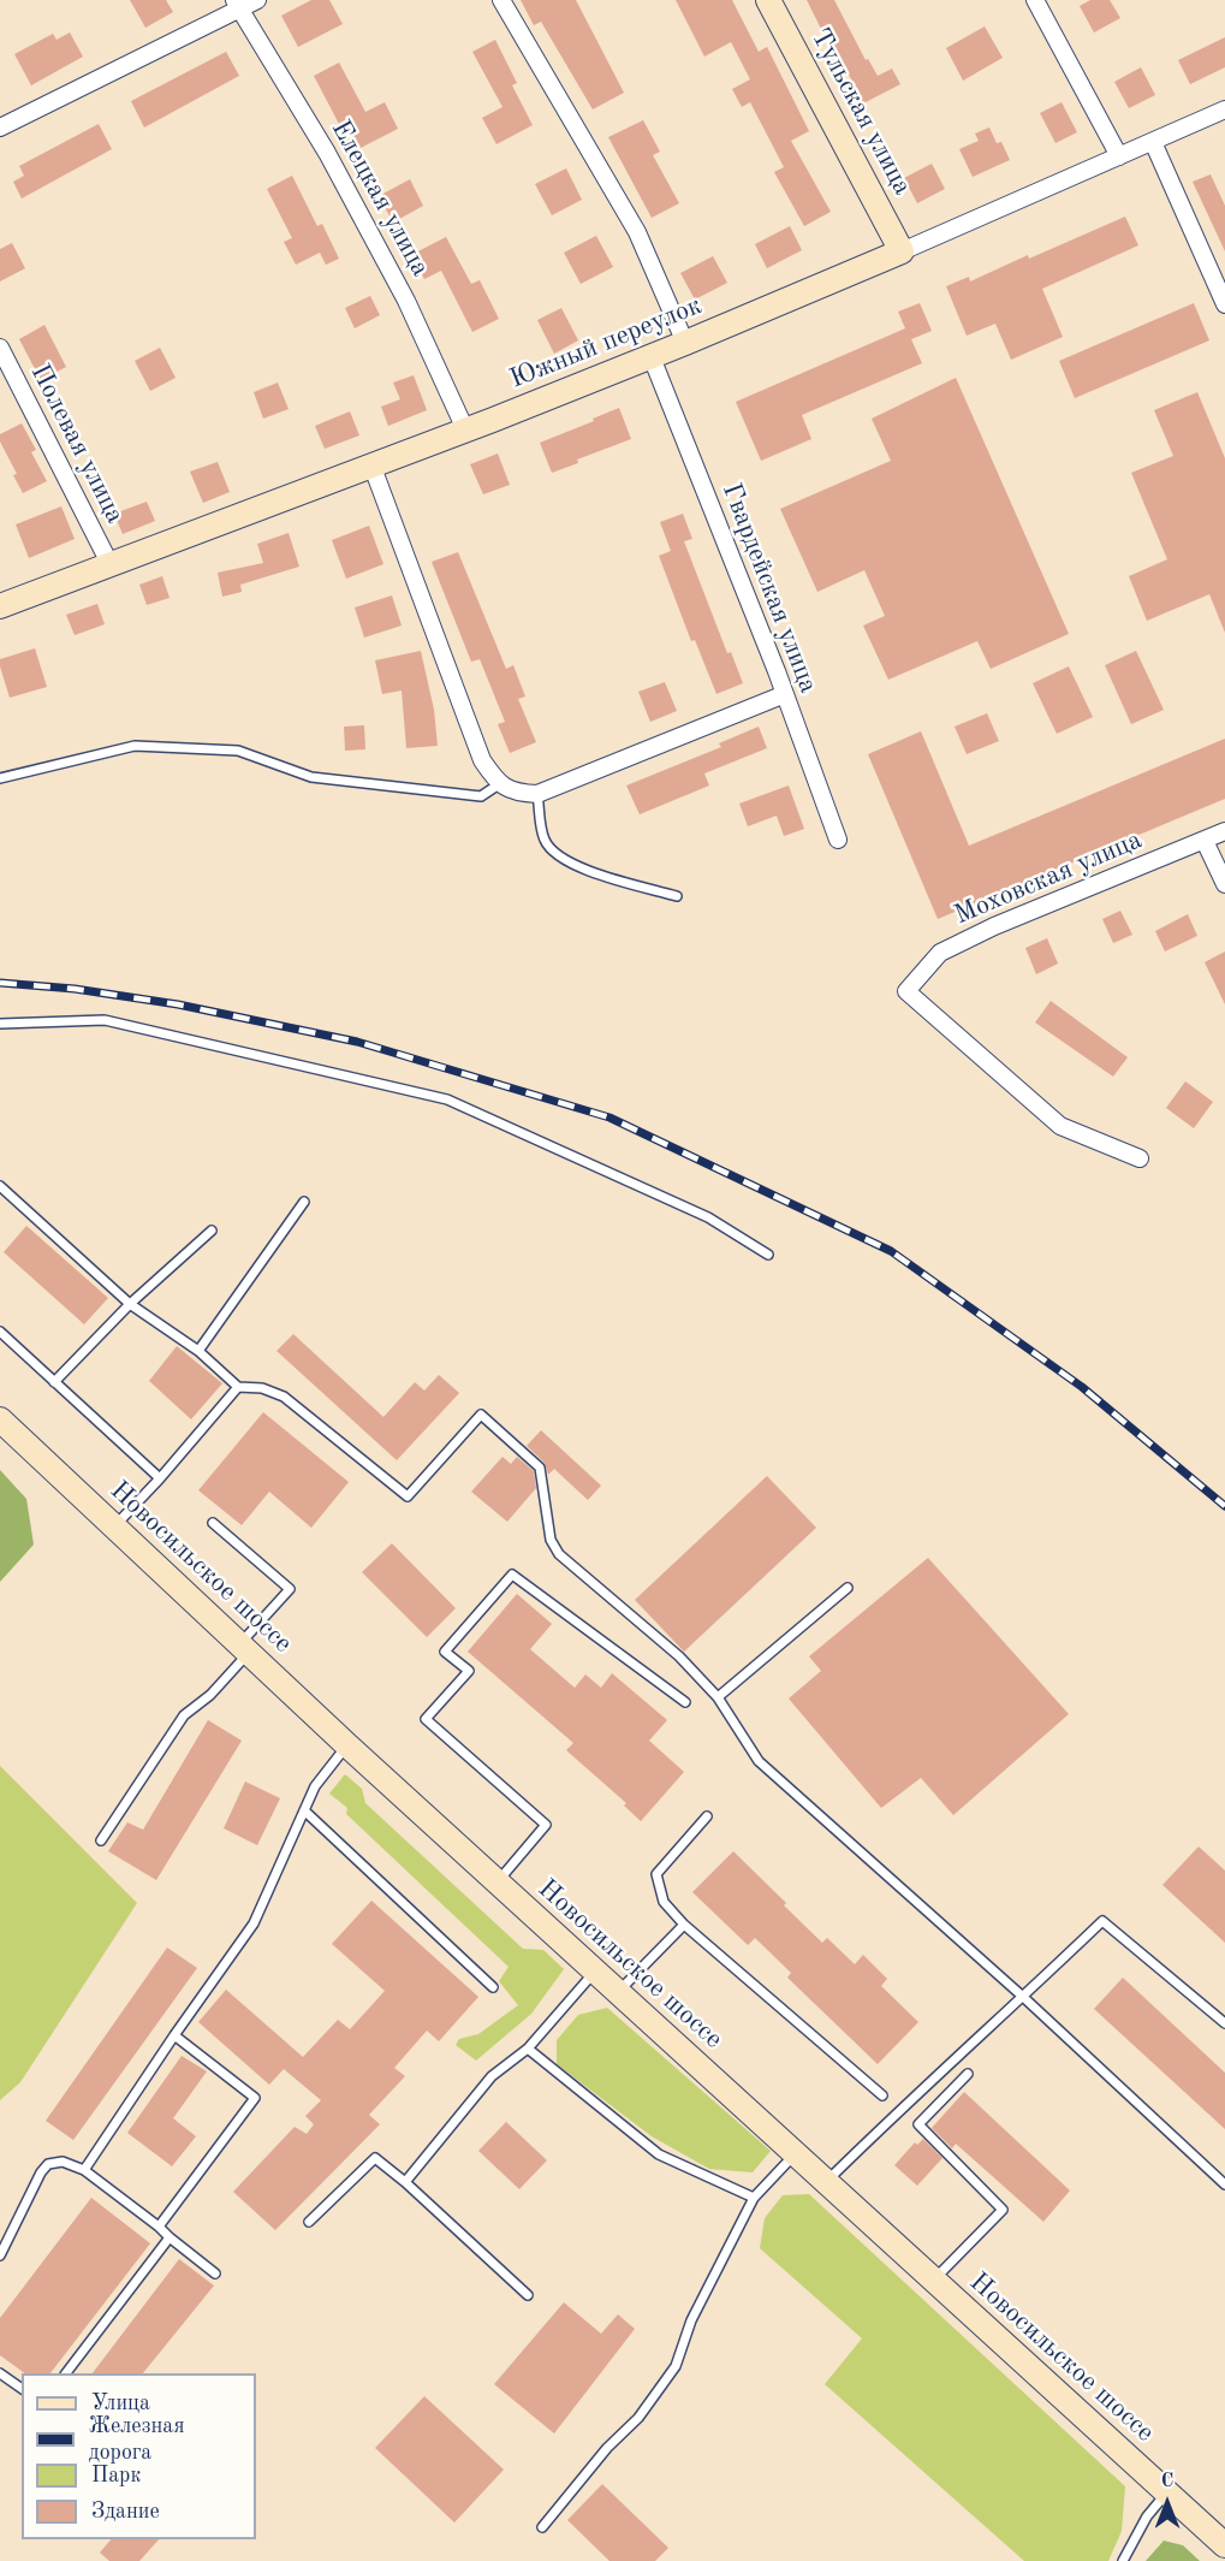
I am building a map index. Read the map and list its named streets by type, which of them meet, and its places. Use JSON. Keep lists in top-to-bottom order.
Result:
{
  "streets": {
    "street": [
      "Тульская улица",
      "Елецкая улица",
      "Южный переулок",
      "Полевая улица",
      "Гвардейская улица",
      "Моховская улица",
      "Новосильское шоссе"
    ]
  },
  "crossings": [
    ["Тульская улица", "Южный переулок"],
    ["Елецкая улица", "Южный переулок"],
    ["Южный переулок", "Полевая улица"],
    ["Южный переулок", "Гвардейская улица"]
  ],
  "legend": [
    "Улица",
    "Железная дорога",
    "Парк",
    "Здание"
  ],
  "north": "top"
}
